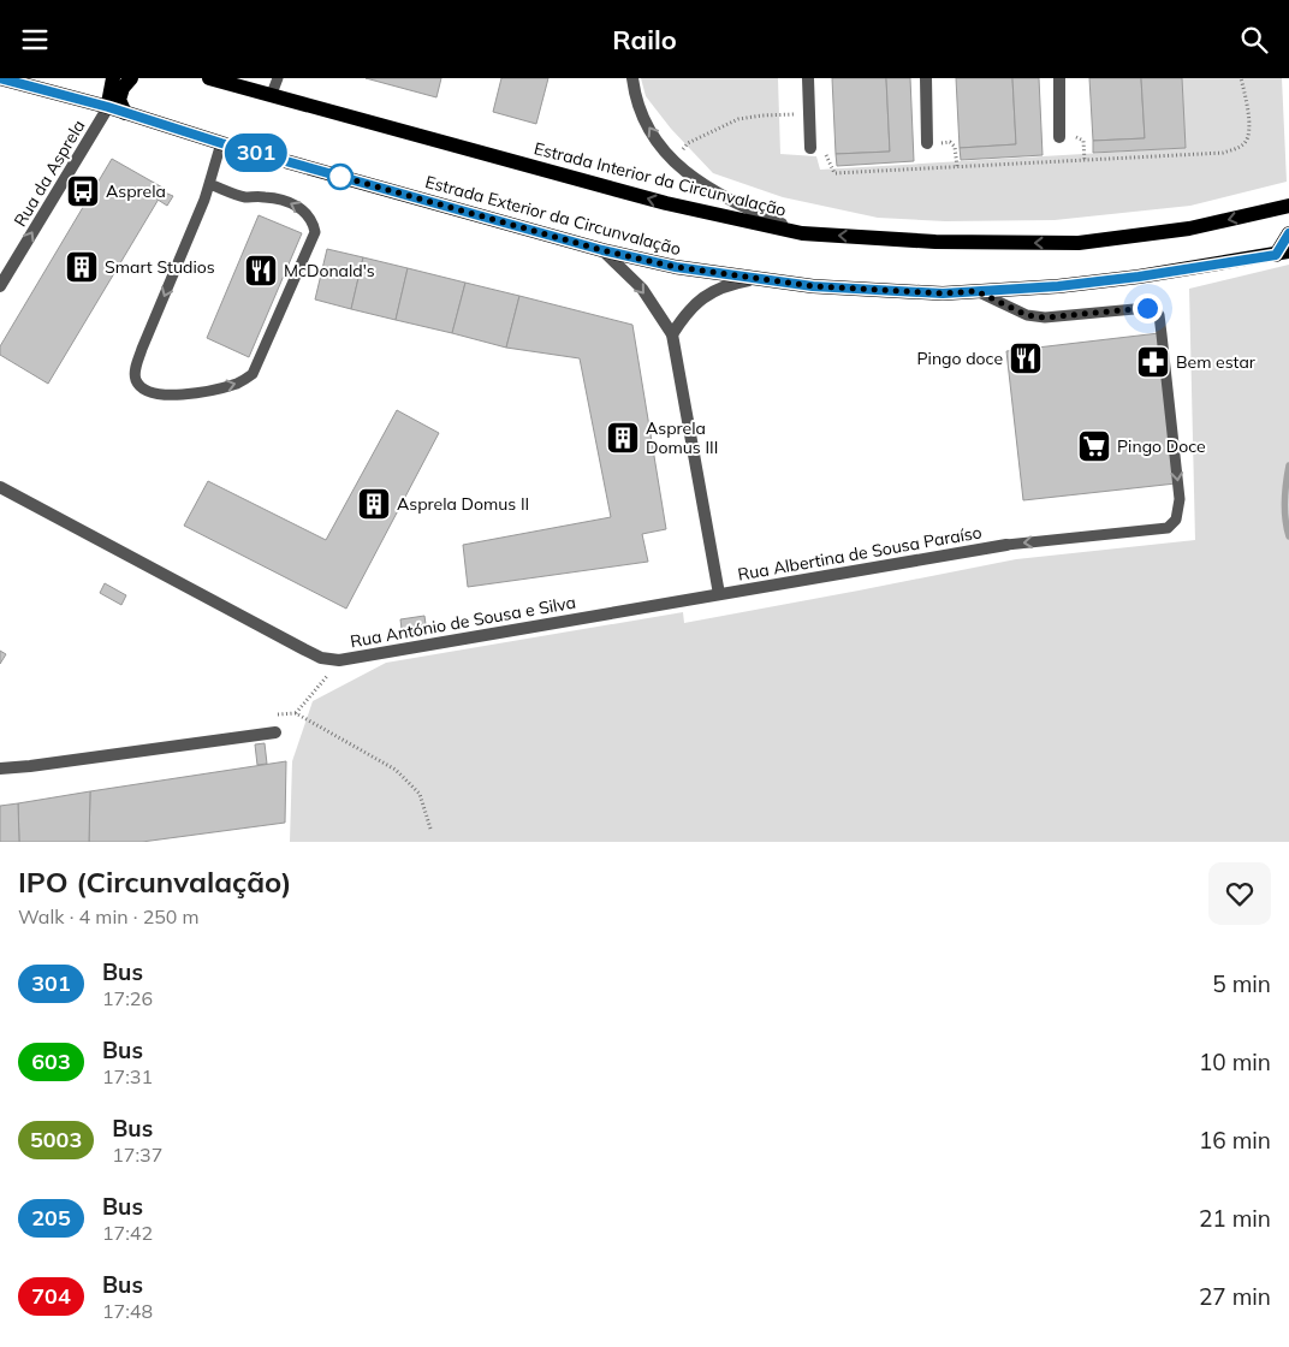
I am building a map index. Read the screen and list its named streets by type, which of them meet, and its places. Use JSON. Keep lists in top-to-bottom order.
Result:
{
  "streets": {
    "main road": ["Estrada Interior da Circunvalação", "Estrada Exterior da Circunvalação"],
    "street": ["Rua da Asprela", "Rua Albertina de Sousa Paraíso", "Rua António de Sousa e Silva"]
  },
  "crossings": [
    ["Rua da Asprela", "Estrada Exterior da Circunvalação"],
    ["Rua Albertina de Sousa Paraíso", "Rua António de Sousa e Silva"]
  ],
  "one_way": ["Rua da Asprela", "Estrada Interior da Circunvalação"],
  "places": {
    "bus stop": ["Asprela"],
    "building": ["Smart Studios", "Asprela Domus III", "Asprela Domus II"],
    "restaurant": ["McDonald's", "Pingo doce"],
    "pharmacy": ["Bem estar"],
    "supermarket": ["Pingo Doce"]
  },
  "lines": ["bus line 301"],
  "page": {
    "header": "Railo",
    "on_map": "301",
    "heading": ["IPO (Circunvalação)", "Walk · 4 min · 250 m"],
    "list": [
      {
        "mark": "301",
        "name": "Bus",
        "note": "17:26",
        "value": "5 min"
      },
      {
        "mark": "603",
        "name": "Bus",
        "note": "17:31",
        "value": "10 min"
      },
      {
        "mark": "5003",
        "name": "Bus",
        "note": "17:37",
        "value": "16 min"
      },
      {
        "mark": "205",
        "name": "Bus",
        "note": "17:42",
        "value": "21 min"
      },
      {
        "mark": "704",
        "name": "Bus",
        "note": "17:48",
        "value": "27 min"
      }
    ]
  }
}
